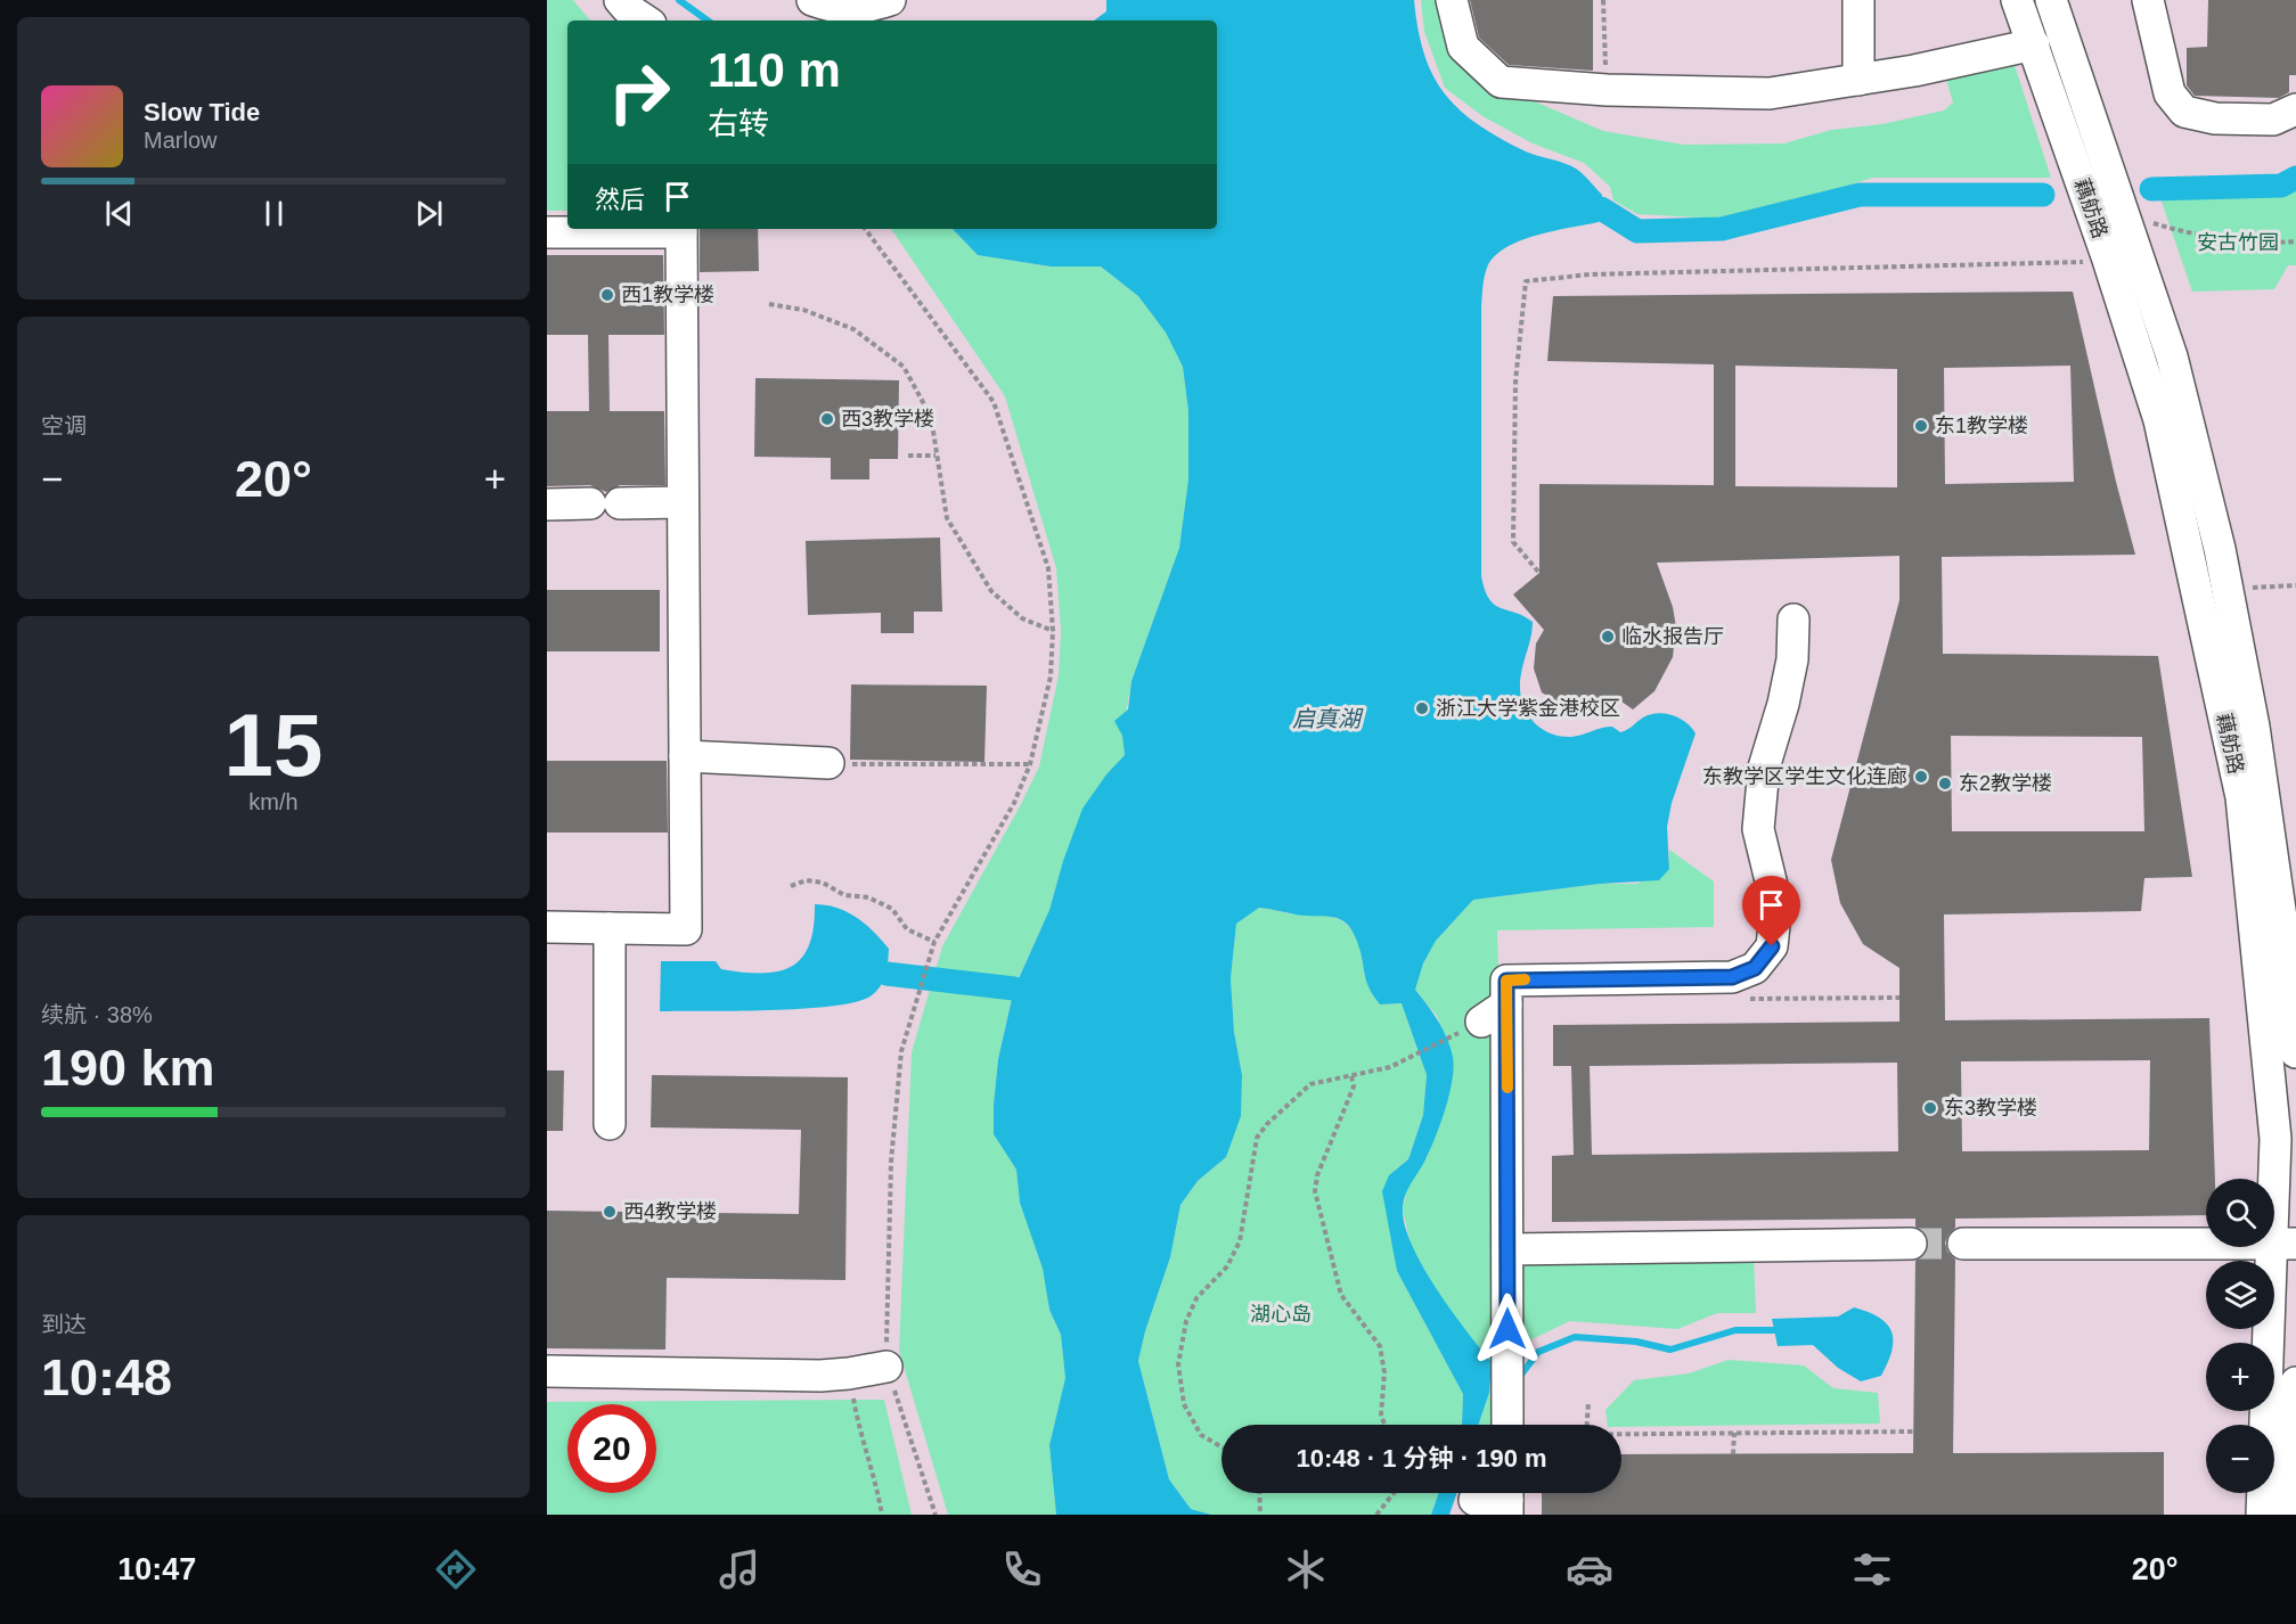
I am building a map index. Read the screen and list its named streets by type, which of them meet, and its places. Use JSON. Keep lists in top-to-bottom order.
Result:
{
  "streets": {
    "street": ["藕舫路"]
  },
  "water": ["启真湖"],
  "parks": ["安古竹园", "湖心岛"],
  "places": [
    "西1教学楼",
    "西3教学楼",
    "东1教学楼",
    "临水报告厅",
    "浙江大学紫金港校区",
    "东教学区学生文化连廊",
    "东2教学楼",
    "东3教学楼",
    "西4教学楼"
  ],
  "page": {
    "turn": ["110 m", "右转"],
    "song": ["Slow Tide", "Marlow"],
    "then": "然后",
    "tile": [
      "空调",
      ["15", "km/h"],
      ["续航 · 38%", "190 km"],
      ["到达", "10:48"]
    ],
    "heat": ["−", "20°", "+"],
    "map_buttons": ["+", "−"],
    "limit": "20",
    "trip": "10:48 · 1 分钟 · 190 m",
    "tabs": ["10:47", "20°"]
  }
}
